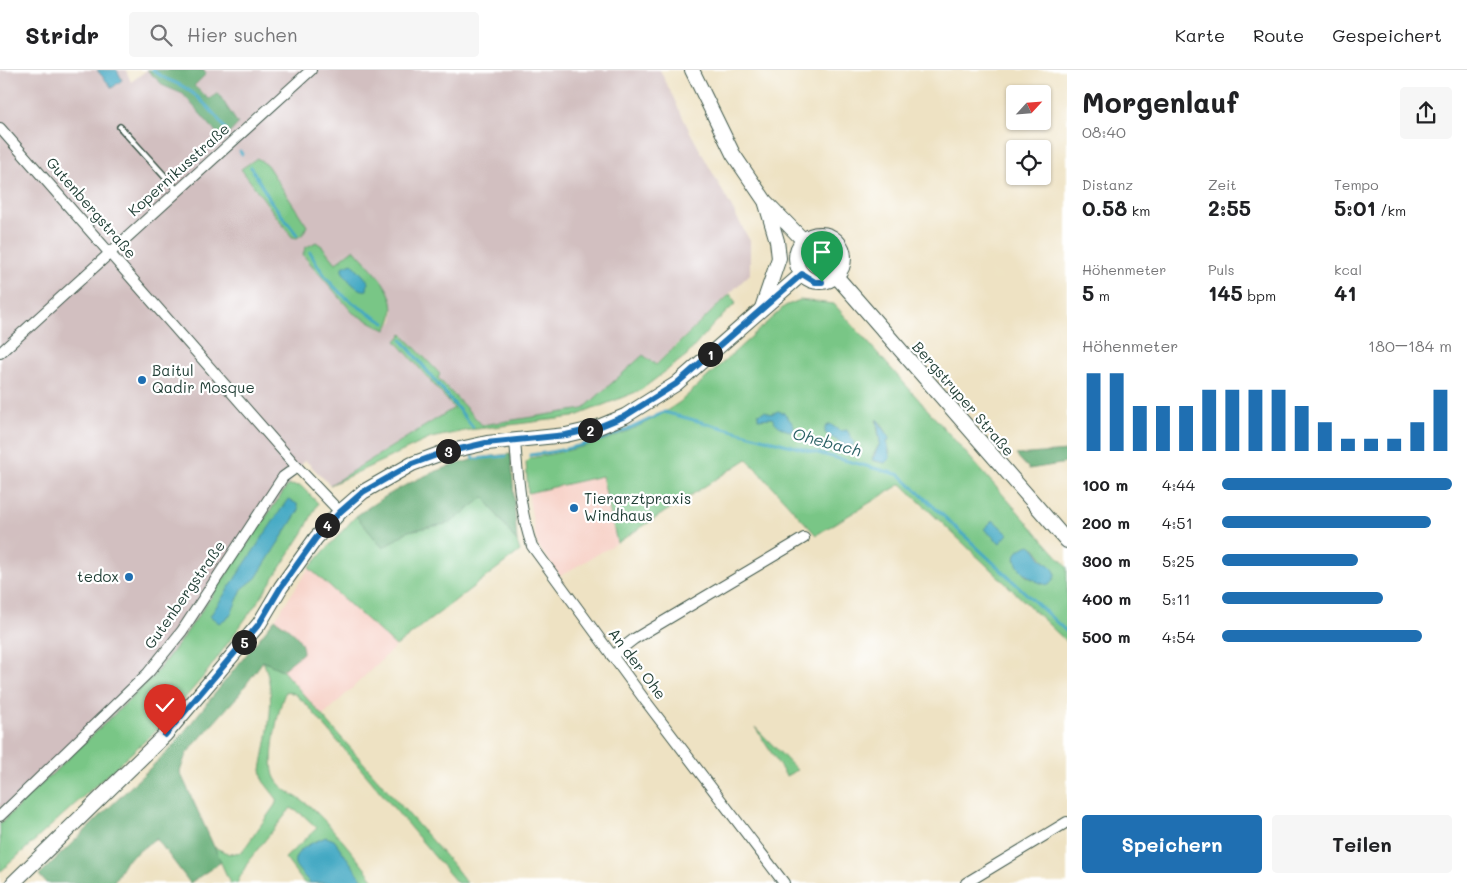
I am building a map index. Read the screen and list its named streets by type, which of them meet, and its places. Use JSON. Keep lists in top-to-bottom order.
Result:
{
  "streets": {
    "main road": ["Bergstruper Straße"],
    "street": ["Kopernikusstraße", "Gutenbergstraße", "An der Ohe"]
  },
  "crossings": [
    ["Kopernikusstraße", "Gutenbergstraße"]
  ],
  "water": ["Ohebach"],
  "places": ["Baitul Qadir Mosque", "Tierarztpraxis Windhaus", "tedox"],
  "north": "top right",
  "page": {
    "header": "Stridr",
    "search": "Hier suchen",
    "nav": ["Karte", "Route", "Gespeichert"],
    "heading": ["Morgenlauf", "08:40"],
    "stats": [
      ["Distanz", "0.58 km"],
      ["Zeit", "2:55"],
      ["Tempo", "5:01 /km"],
      ["Höhenmeter", "5 m"],
      ["Puls", "145 bpm"],
      ["kcal", "41"]
    ],
    "chart": ["Höhenmeter", "180–184 m"],
    "pins": [
      "1",
      "2",
      "3",
      "4",
      "5"
    ],
    "list": [
      {
        "name": "100 m",
        "note": "4:44"
      },
      {
        "name": "200 m",
        "note": "4:51"
      },
      {
        "name": "300 m",
        "note": "5:25"
      },
      {
        "name": "400 m",
        "note": "5:11"
      },
      {
        "name": "500 m",
        "note": "4:54"
      }
    ],
    "buttons": ["Speichern", "Teilen"]
  }
}
